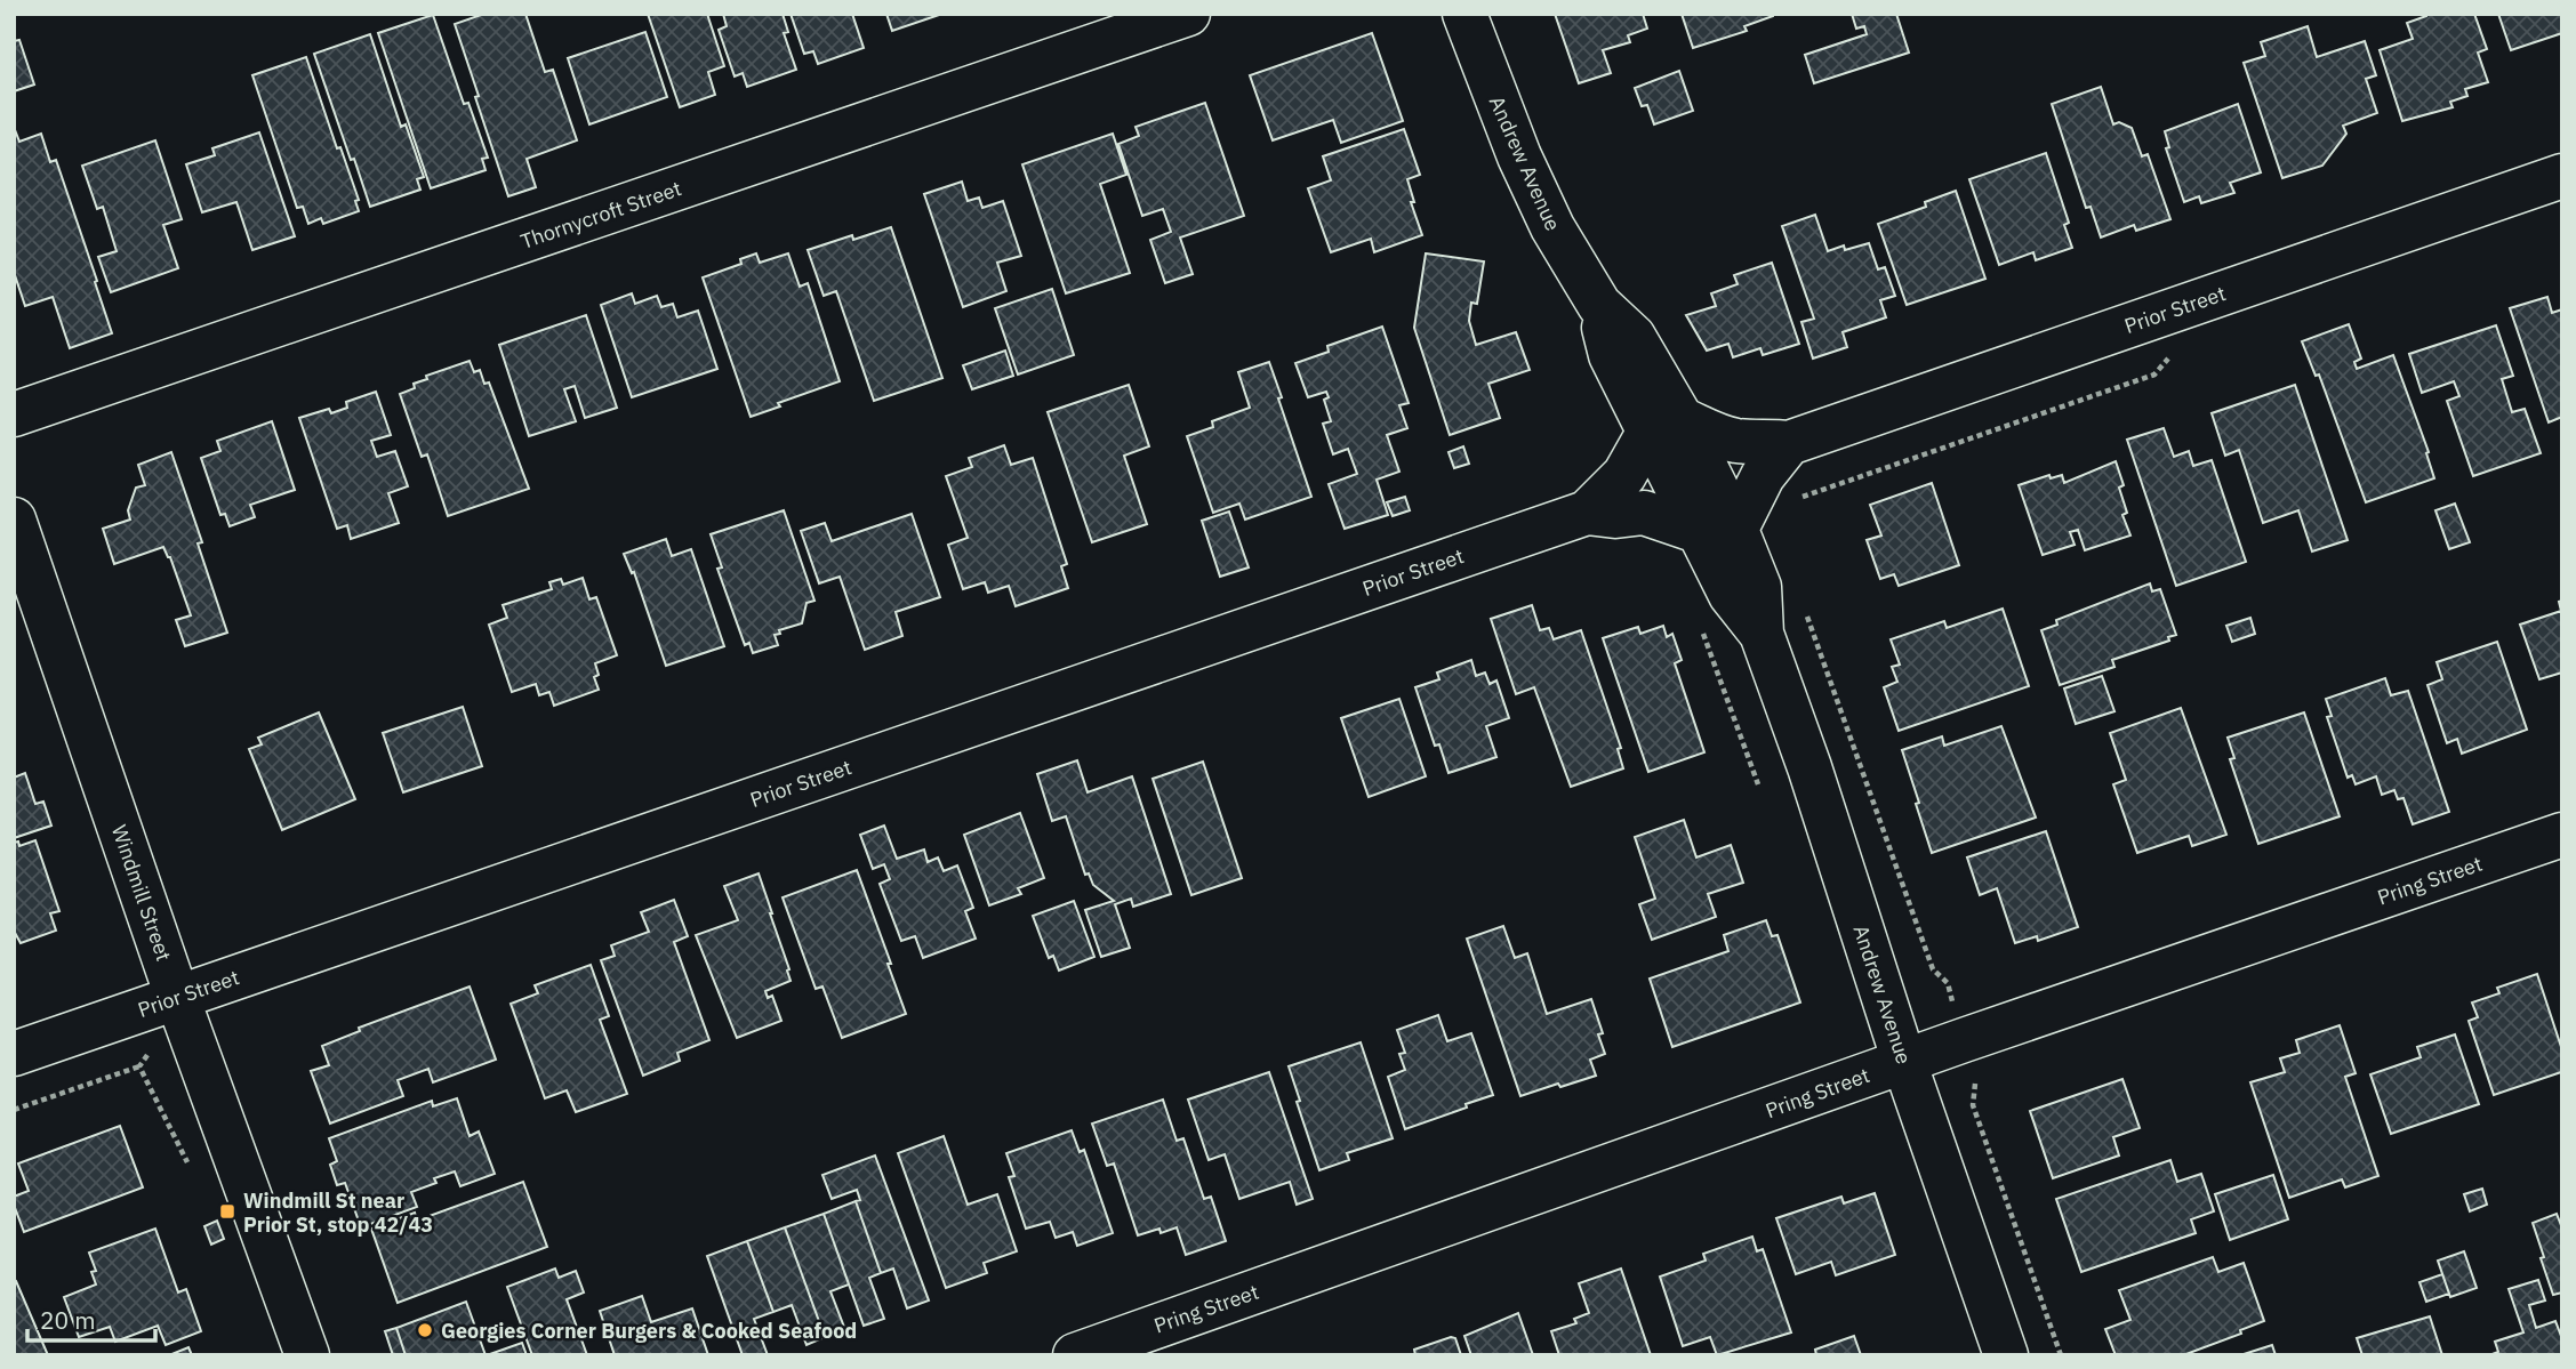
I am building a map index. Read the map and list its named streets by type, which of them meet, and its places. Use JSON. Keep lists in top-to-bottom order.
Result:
{
  "streets": {
    "street": [
      "Andrew Avenue",
      "Thornycroft Street",
      "Prior Street",
      "Pring Street",
      "Windmill Street"
    ]
  },
  "crossings": [
    ["Andrew Avenue", "Prior Street"],
    ["Andrew Avenue", "Pring Street"],
    ["Prior Street", "Windmill Street"]
  ],
  "places": {
    "transit": ["Windmill St near Prior St, stop 42/43"],
    "other": ["Georgies Corner Burgers & Cooked Seafood"]
  },
  "scale_bar": "20 m"
}
